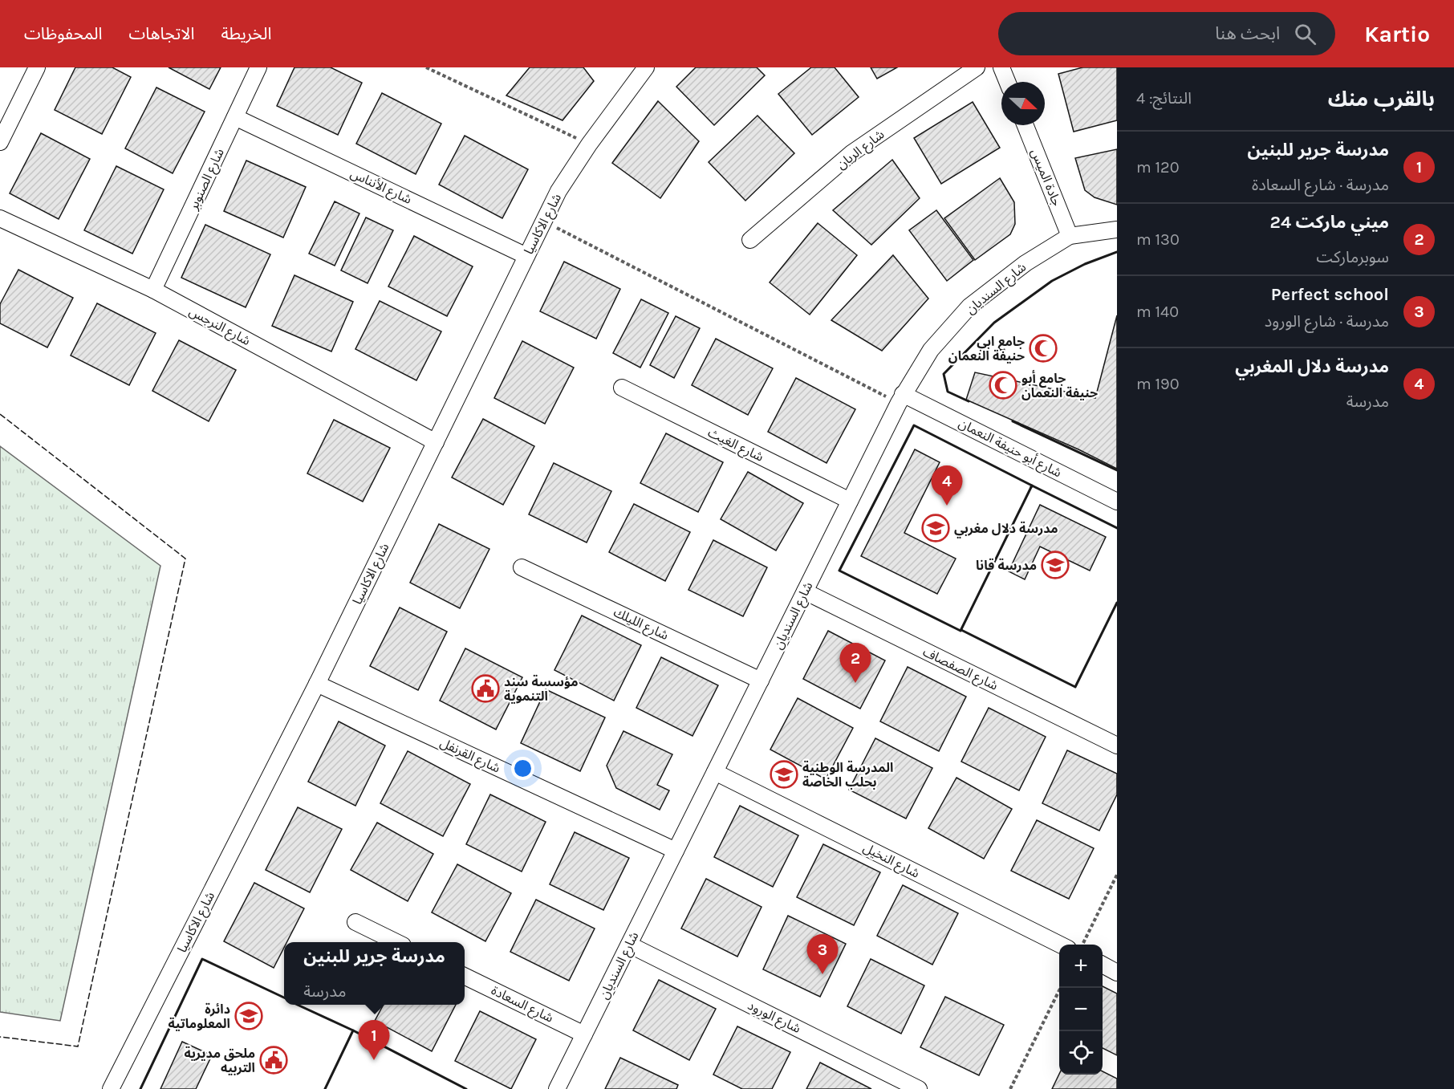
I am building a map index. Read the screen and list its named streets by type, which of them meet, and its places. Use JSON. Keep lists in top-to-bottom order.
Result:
{
  "streets": {
    "street": [
      "شارع الريان",
      "جادة الميس",
      "شارع الصنوبر",
      "شارع الأنناس",
      "شارع الاكاسيا",
      "شارع السنديان",
      "شارع النرجس",
      "شارع الغيث",
      "شارع أبو حنيفة النعمان",
      "شارع الليلك",
      "شارع الصفصاف",
      "شارع القرنفل",
      "شارع النخيل",
      "شارع السعادة",
      "شارع الورود"
    ]
  },
  "crossings": [
    ["جادة الميس", "شارع السنديان"],
    ["شارع الصنوبر", "شارع الأنناس"],
    ["شارع الصنوبر", "شارع النرجس"],
    ["شارع الأنناس", "شارع الاكاسيا"],
    ["شارع الاكاسيا", "شارع النرجس"],
    ["شارع الاكاسيا", "شارع القرنفل"],
    ["شارع السنديان", "شارع الغيث"],
    ["شارع السنديان", "شارع أبو حنيفة النعمان"],
    ["شارع السنديان", "شارع الليلك"],
    ["شارع السنديان", "شارع الصفصاف"],
    ["شارع السنديان", "شارع القرنفل"],
    ["شارع السنديان", "شارع النخيل"],
    ["شارع السنديان", "شارع السعادة"],
    ["شارع السنديان", "شارع الورود"]
  ],
  "places": {
    "mosque": ["جامع ابي حنيفة النعمان", "جامع أبو حنيفة النعمان"],
    "school or university": [
      "مدرسة دلال مغربي",
      "مدرسة قانا",
      "المدرسة الوطنية بحلب الخاصة",
      "دائرة المعلوماتية"
    ],
    "public building": ["مؤسسة سند التنموية", "ملحق مديرية التربيه"]
  },
  "north": "right",
  "page": {
    "header": "Kartio",
    "search": "ابحث هنا",
    "nav": ["الخريطة", "الاتجاهات", "المحفوظات"],
    "heading": ["بالقرب منك", "النتائج: 4"],
    "list": [
      {
        "mark": "1",
        "name": "مدرسة جرير للبنين",
        "note": "مدرسة · شارع السعادة",
        "value": "120 m"
      },
      {
        "mark": "2",
        "name": "ميني ماركت 24",
        "note": "سوبرماركت",
        "value": "130 m"
      },
      {
        "mark": "3",
        "name": "Perfect school",
        "note": "مدرسة · شارع الورود",
        "value": "140 m"
      },
      {
        "mark": "4",
        "name": "مدرسة دلال المغربي",
        "note": "مدرسة",
        "value": "190 m"
      }
    ],
    "pins": [
      "4",
      "2",
      "3",
      "1"
    ],
    "popup": ["مدرسة جرير للبنين", "مدرسة"],
    "map_buttons": ["+", "−"]
  }
}
